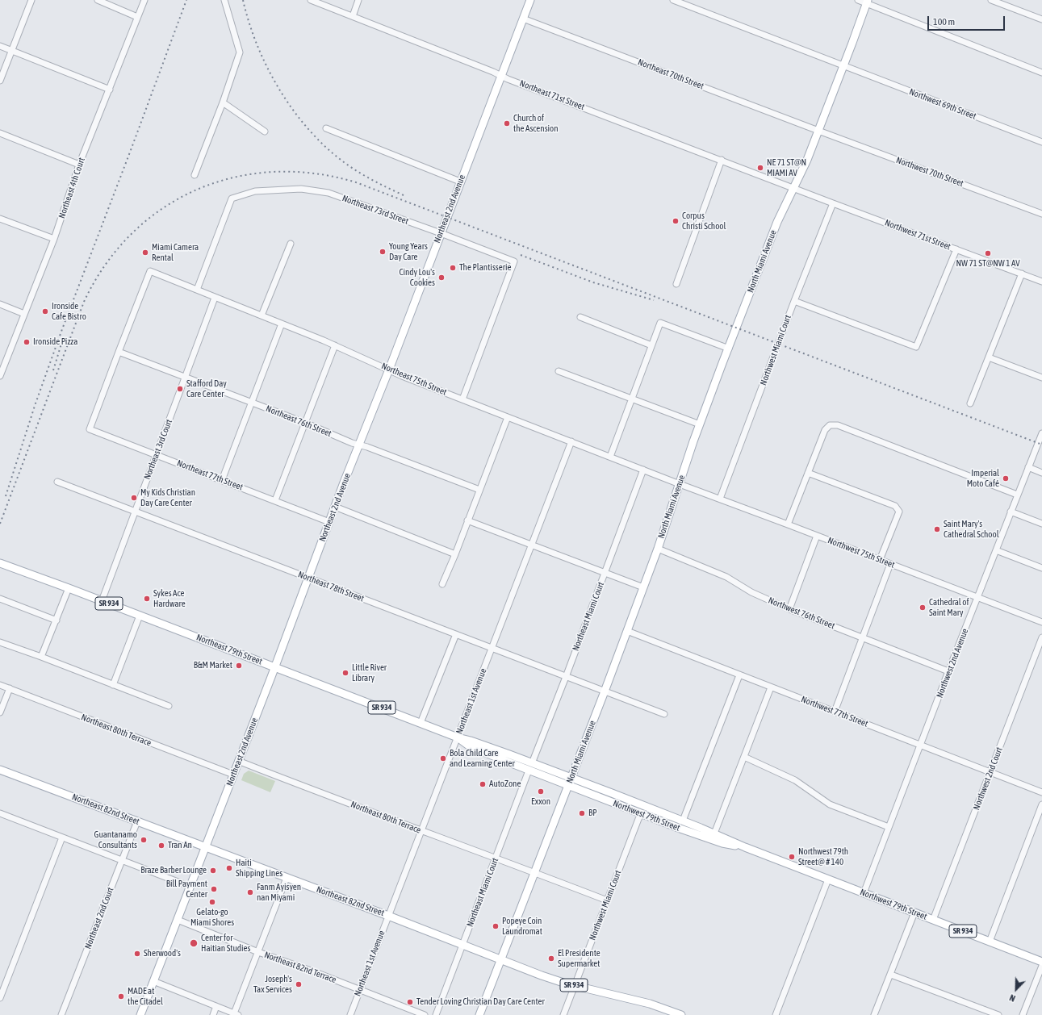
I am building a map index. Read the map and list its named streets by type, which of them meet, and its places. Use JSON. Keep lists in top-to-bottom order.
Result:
{
  "streets": {
    "main road": [
      "Northeast 2nd Avenue",
      "North Miami Avenue",
      "SR 934",
      "Northeast 79th Street",
      "Northeast 82nd Street",
      "Northwest 79th Street"
    ],
    "street": [
      "Northeast 70th Street",
      "Northeast 71st Street",
      "Northwest 69th Street",
      "Northwest 70th Street",
      "Northeast 4th Court",
      "Northeast 73rd Street",
      "Northwest 71st Street",
      "Northwest Miami Court",
      "Northeast 75th Street",
      "Northeast 76th Street",
      "Northeast 3rd Court",
      "Northeast 77th Street",
      "Northwest 75th Street",
      "Northeast 78th Street",
      "Northwest 76th Street",
      "Northeast Miami Court",
      "Northwest 2nd Avenue",
      "Northeast 1st Avenue",
      "Northwest 77th Street",
      "Northeast 80th Terrace",
      "Northwest 2nd Court",
      "Northeast 2nd Court",
      "Northeast 82nd Terrace"
    ]
  },
  "crossings": [
    ["Northeast 70th Street", "Northwest 70th Street"],
    ["Northeast 70th Street", "Northeast 2nd Avenue"],
    ["Northeast 70th Street", "North Miami Avenue"],
    ["Northeast 71st Street", "Northeast 2nd Avenue"],
    ["Northeast 71st Street", "Northwest 71st Street"],
    ["Northeast 71st Street", "North Miami Avenue"],
    ["Northwest 69th Street", "North Miami Avenue"],
    ["Northwest 70th Street", "North Miami Avenue"],
    ["Northeast 2nd Avenue", "Northeast 73rd Street"],
    ["Northeast 2nd Avenue", "Northeast 75th Street"],
    ["Northeast 2nd Avenue", "Northeast 76th Street"],
    ["Northeast 2nd Avenue", "Northeast 77th Street"],
    ["Northeast 2nd Avenue", "Northeast 78th Street"],
    ["Northeast 2nd Avenue", "Northeast 79th Street"],
    ["Northeast 2nd Avenue", "Northeast 80th Terrace"],
    ["Northeast 2nd Avenue", "Northeast 82nd Street"],
    ["Northeast 2nd Avenue", "Northeast 82nd Terrace"],
    ["Northeast 73rd Street", "Northeast 75th Street"],
    ["Northwest 71st Street", "North Miami Avenue"],
    ["Northwest 71st Street", "Northwest Miami Court"],
    ["North Miami Avenue", "Northeast 75th Street"],
    ["North Miami Avenue", "Northwest 75th Street"],
    ["North Miami Avenue", "Northeast 78th Street"],
    ["North Miami Avenue", "SR 934"],
    ["North Miami Avenue", "Northwest 76th Street"],
    ["North Miami Avenue", "Northeast 79th Street"],
    ["North Miami Avenue", "Northwest 77th Street"],
    ["North Miami Avenue", "Northeast 80th Terrace"],
    ["North Miami Avenue", "Northeast 82nd Street"],
    ["North Miami Avenue", "Northwest 79th Street"],
    ["Northwest Miami Court", "Northwest 75th Street"],
    ["Northwest Miami Court", "SR 934"],
    ["Northwest Miami Court", "Northeast 80th Terrace"],
    ["Northwest Miami Court", "Northwest 79th Street"],
    ["Northeast 75th Street", "Northeast 76th Street"],
    ["Northeast 75th Street", "Northeast 3rd Court"],
    ["Northeast 75th Street", "Northeast 77th Street"],
    ["Northeast 75th Street", "Northwest 75th Street"],
    ["Northeast 75th Street", "Northeast Miami Court"],
    ["Northeast 75th Street", "Northeast 1st Avenue"],
    ["Northeast 76th Street", "Northeast 3rd Court"],
    ["Northeast 76th Street", "Northeast 77th Street"],
    ["Northeast 3rd Court", "Northeast 77th Street"],
    ["Northeast 3rd Court", "Northeast 78th Street"],
    ["Northeast 3rd Court", "Northeast 79th Street"],
    ["Northwest 75th Street", "Northwest 2nd Avenue"],
    ["Northeast 78th Street", "Northeast Miami Court"],
    ["Northeast 78th Street", "Northeast 1st Avenue"],
    ["SR 934", "Northeast 82nd Street"],
    ["Northwest 76th Street", "Northwest 2nd Avenue"],
    ["Northeast Miami Court", "Northeast 79th Street"],
    ["Northeast Miami Court", "Northeast 80th Terrace"],
    ["Northeast Miami Court", "Northeast 82nd Street"],
    ["Northeast 79th Street", "Northeast 1st Avenue"],
    ["Northeast 79th Street", "Northwest 79th Street"],
    ["Northwest 2nd Avenue", "Northwest 77th Street"],
    ["Northwest 2nd Avenue", "Northwest 79th Street"],
    ["Northeast 1st Avenue", "Northeast 80th Terrace"],
    ["Northeast 1st Avenue", "Northeast 82nd Street"],
    ["Northeast 1st Avenue", "Northeast 82nd Terrace"],
    ["Northwest 77th Street", "Northwest 2nd Court"],
    ["Northwest 2nd Court", "Northwest 79th Street"],
    ["Northeast 82nd Street", "Northeast 2nd Court"]
  ],
  "places": [
    "Church of the Ascension",
    "NE 71 ST@N MIAMI AV",
    "Corpus Christi School",
    "Young Years Day Care",
    "Miami Camera Rental",
    "NW 71 ST@NW 1 AV",
    "The Plantisserie",
    "Cindy Lou's Cookies",
    "Ironside Cafe Bistro",
    "Ironside Pizza",
    "Stafford Day Care Center",
    "Imperial Moto Café",
    "My Kids Christian Day Care Center",
    "Saint Mary's Cathedral School",
    "Sykes Ace Hardware",
    "Cathedral of Saint Mary",
    "B&M Market",
    "Little River Library",
    "Bola Child Care and Learning Center",
    "AutoZone",
    "Exxon",
    "BP",
    "Guantanamo Consultants",
    "Tran An",
    "Northwest 79th Street@ # 140",
    "Haiti Shipping Lines",
    "Braze Barber Lounge",
    "Bill Payment Center",
    "Fanm Ayisyen nan Miyami",
    "Gelato-go Miami Shores",
    "Popeye Coin Laundromat",
    "Center for Haitian Studies",
    "Sherwood's",
    "El Presidente Supermarket",
    "Joseph's Tax Services",
    "MADE at the Citadel",
    "Tender Loving Christian Day Care Center"
  ],
  "scale_bar": "100 m",
  "north": "bottom left"
}
